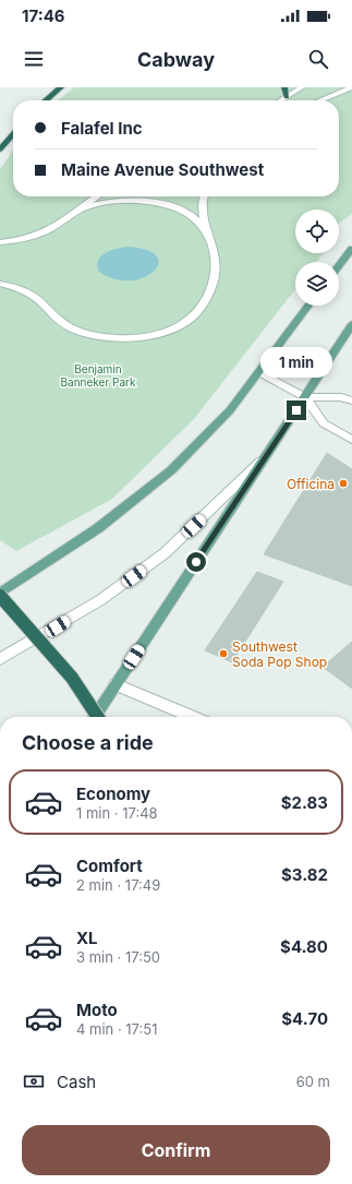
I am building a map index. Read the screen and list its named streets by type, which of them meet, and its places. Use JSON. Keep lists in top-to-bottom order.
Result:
{
  "parks": ["Benjamin Banneker Park"],
  "places": ["Officina", "Southwest Soda Pop Shop"],
  "page": {
    "status": "17:46",
    "header": "Cabway",
    "banner": ["Falafel Inc", "Maine Avenue Southwest"],
    "bubble": "1 min",
    "heading": "Choose a ride",
    "list": [
      {
        "name": "Economy",
        "note": "1 min · 17:48",
        "value": "$2.83"
      },
      {
        "name": "Comfort",
        "note": "2 min · 17:49",
        "value": "$3.82"
      },
      {
        "name": "XL",
        "note": "3 min · 17:50",
        "value": "$4.80"
      },
      {
        "name": "Moto",
        "note": "4 min · 17:51",
        "value": "$4.70"
      }
    ],
    "pay": ["Cash", "60 m"],
    "buttons": "Confirm"
  }
}
